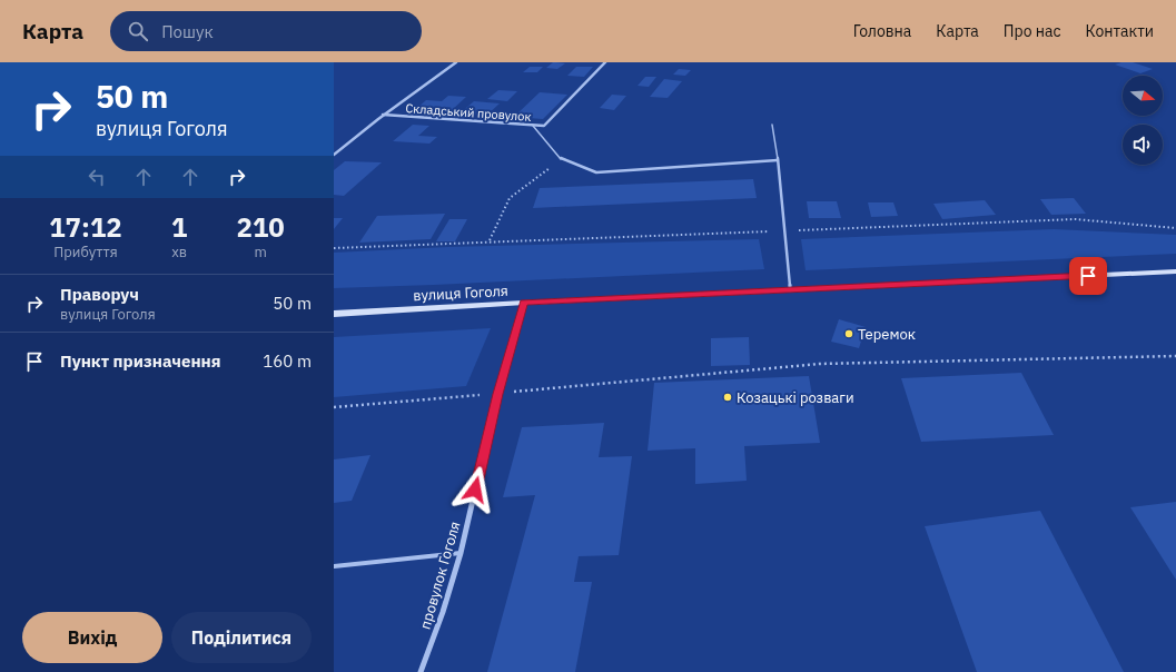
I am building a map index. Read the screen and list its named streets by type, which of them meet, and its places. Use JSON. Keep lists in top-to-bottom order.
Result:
{
  "streets": {
    "street": ["Складський провулок", "вулиця Гоголя", "провулок Гоголя"]
  },
  "crossings": [
    ["вулиця Гоголя", "провулок Гоголя"]
  ],
  "places": ["Теремок", "Козацькі розваги"],
  "north": "right",
  "page": {
    "header": "Карта",
    "search": "Пошук",
    "nav": [
      "Головна",
      "Карта",
      "Про нас",
      "Контакти"
    ],
    "turn": ["50 m", "вулиця Гоголя"],
    "eta": [
      "17:12",
      "Прибуття",
      "1",
      "хв",
      "210",
      "m"
    ],
    "list": [
      {
        "name": "Праворуч",
        "note": "вулиця Гоголя",
        "value": "50 m"
      },
      {
        "name": "Пункт призначення",
        "value": "160 m"
      }
    ],
    "buttons": ["Вихід", "Поділитися"]
  }
}
